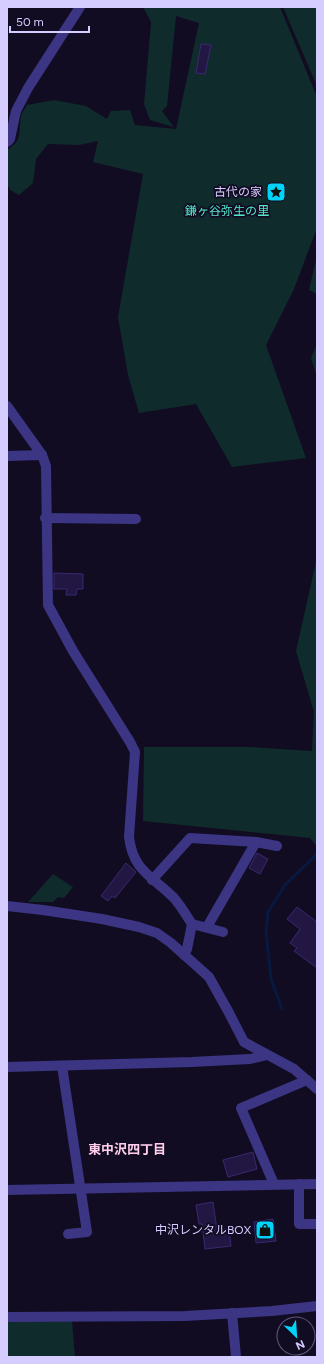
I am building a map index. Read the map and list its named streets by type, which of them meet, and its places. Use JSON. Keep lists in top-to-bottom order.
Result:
{
  "districts": ["東中沢四丁目"],
  "parks": ["鎌ヶ谷弥生の里"],
  "places": {
    "place": ["古代の家"],
    "shop": ["中沢レンタルBOX"]
  },
  "scale_bar": "50 m",
  "north": "bottom right"
}
